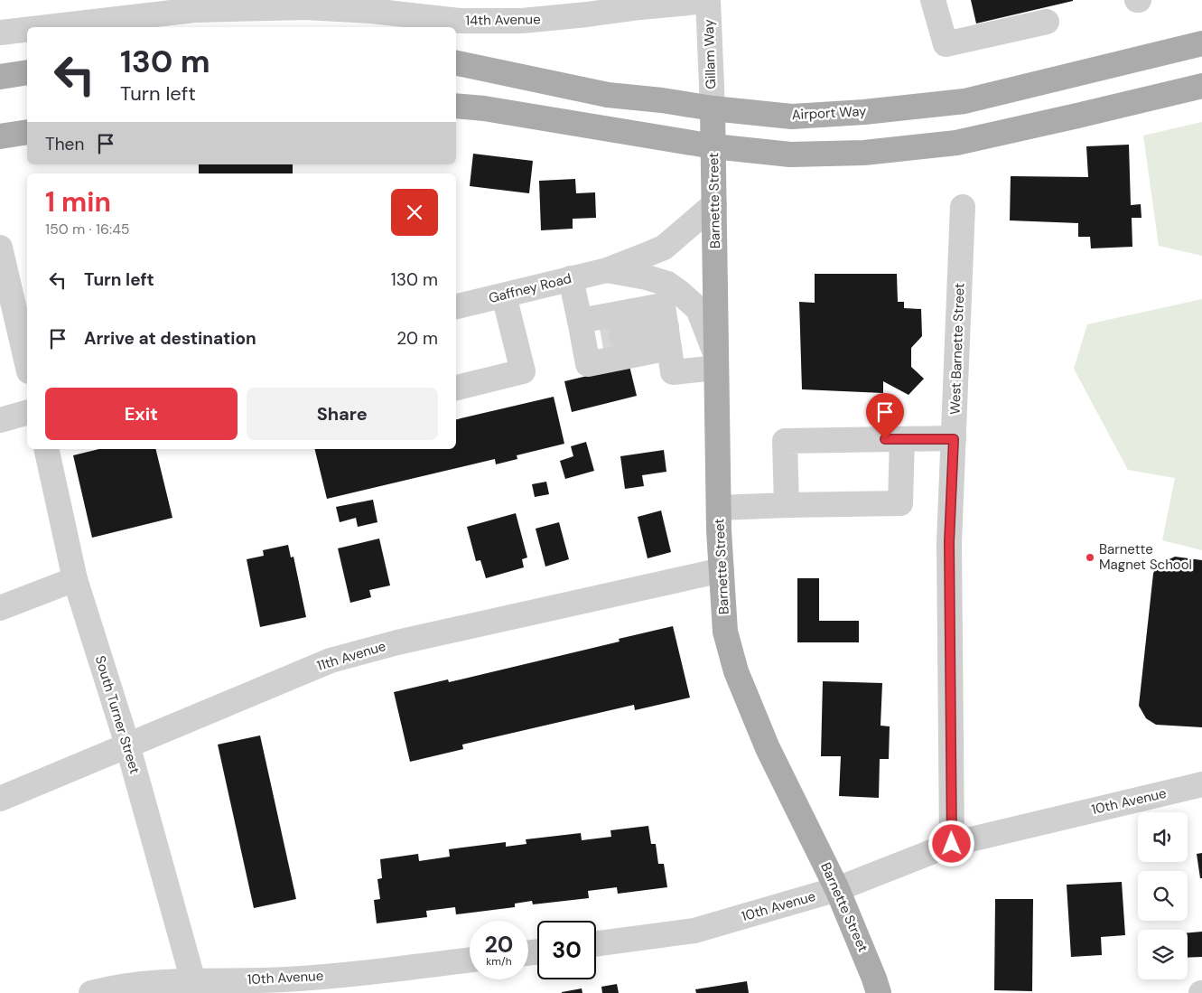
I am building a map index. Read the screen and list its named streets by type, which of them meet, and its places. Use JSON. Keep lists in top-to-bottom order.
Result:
{
  "streets": {
    "main road": ["Airport Way", "Barnette Street"],
    "street": [
      "14th Avenue",
      "Gillam Way",
      "Gaffney Road",
      "West Barnette Street",
      "11th Avenue",
      "South Turner Street",
      "10th Avenue"
    ]
  },
  "crossings": [
    ["14th Avenue", "Gillam Way"],
    ["Gillam Way", "Airport Way"],
    ["Gillam Way", "Barnette Street"],
    ["Airport Way", "Barnette Street"],
    ["Barnette Street", "Gaffney Road"],
    ["Barnette Street", "11th Avenue"],
    ["Barnette Street", "10th Avenue"],
    ["West Barnette Street", "10th Avenue"],
    ["11th Avenue", "South Turner Street"],
    ["South Turner Street", "10th Avenue"]
  ],
  "places": ["Barnette Magnet School"],
  "page": {
    "turn": ["130 m", "Turn left"],
    "then": "Then",
    "heading": ["1 min", "150 m · 16:45"],
    "list": [
      {
        "name": "Turn left",
        "value": "130 m"
      },
      {
        "name": "Arrive at destination",
        "value": "20 m"
      }
    ],
    "buttons": ["Exit", "Share"],
    "speed": "20 km/h",
    "limit": "30"
  }
}
